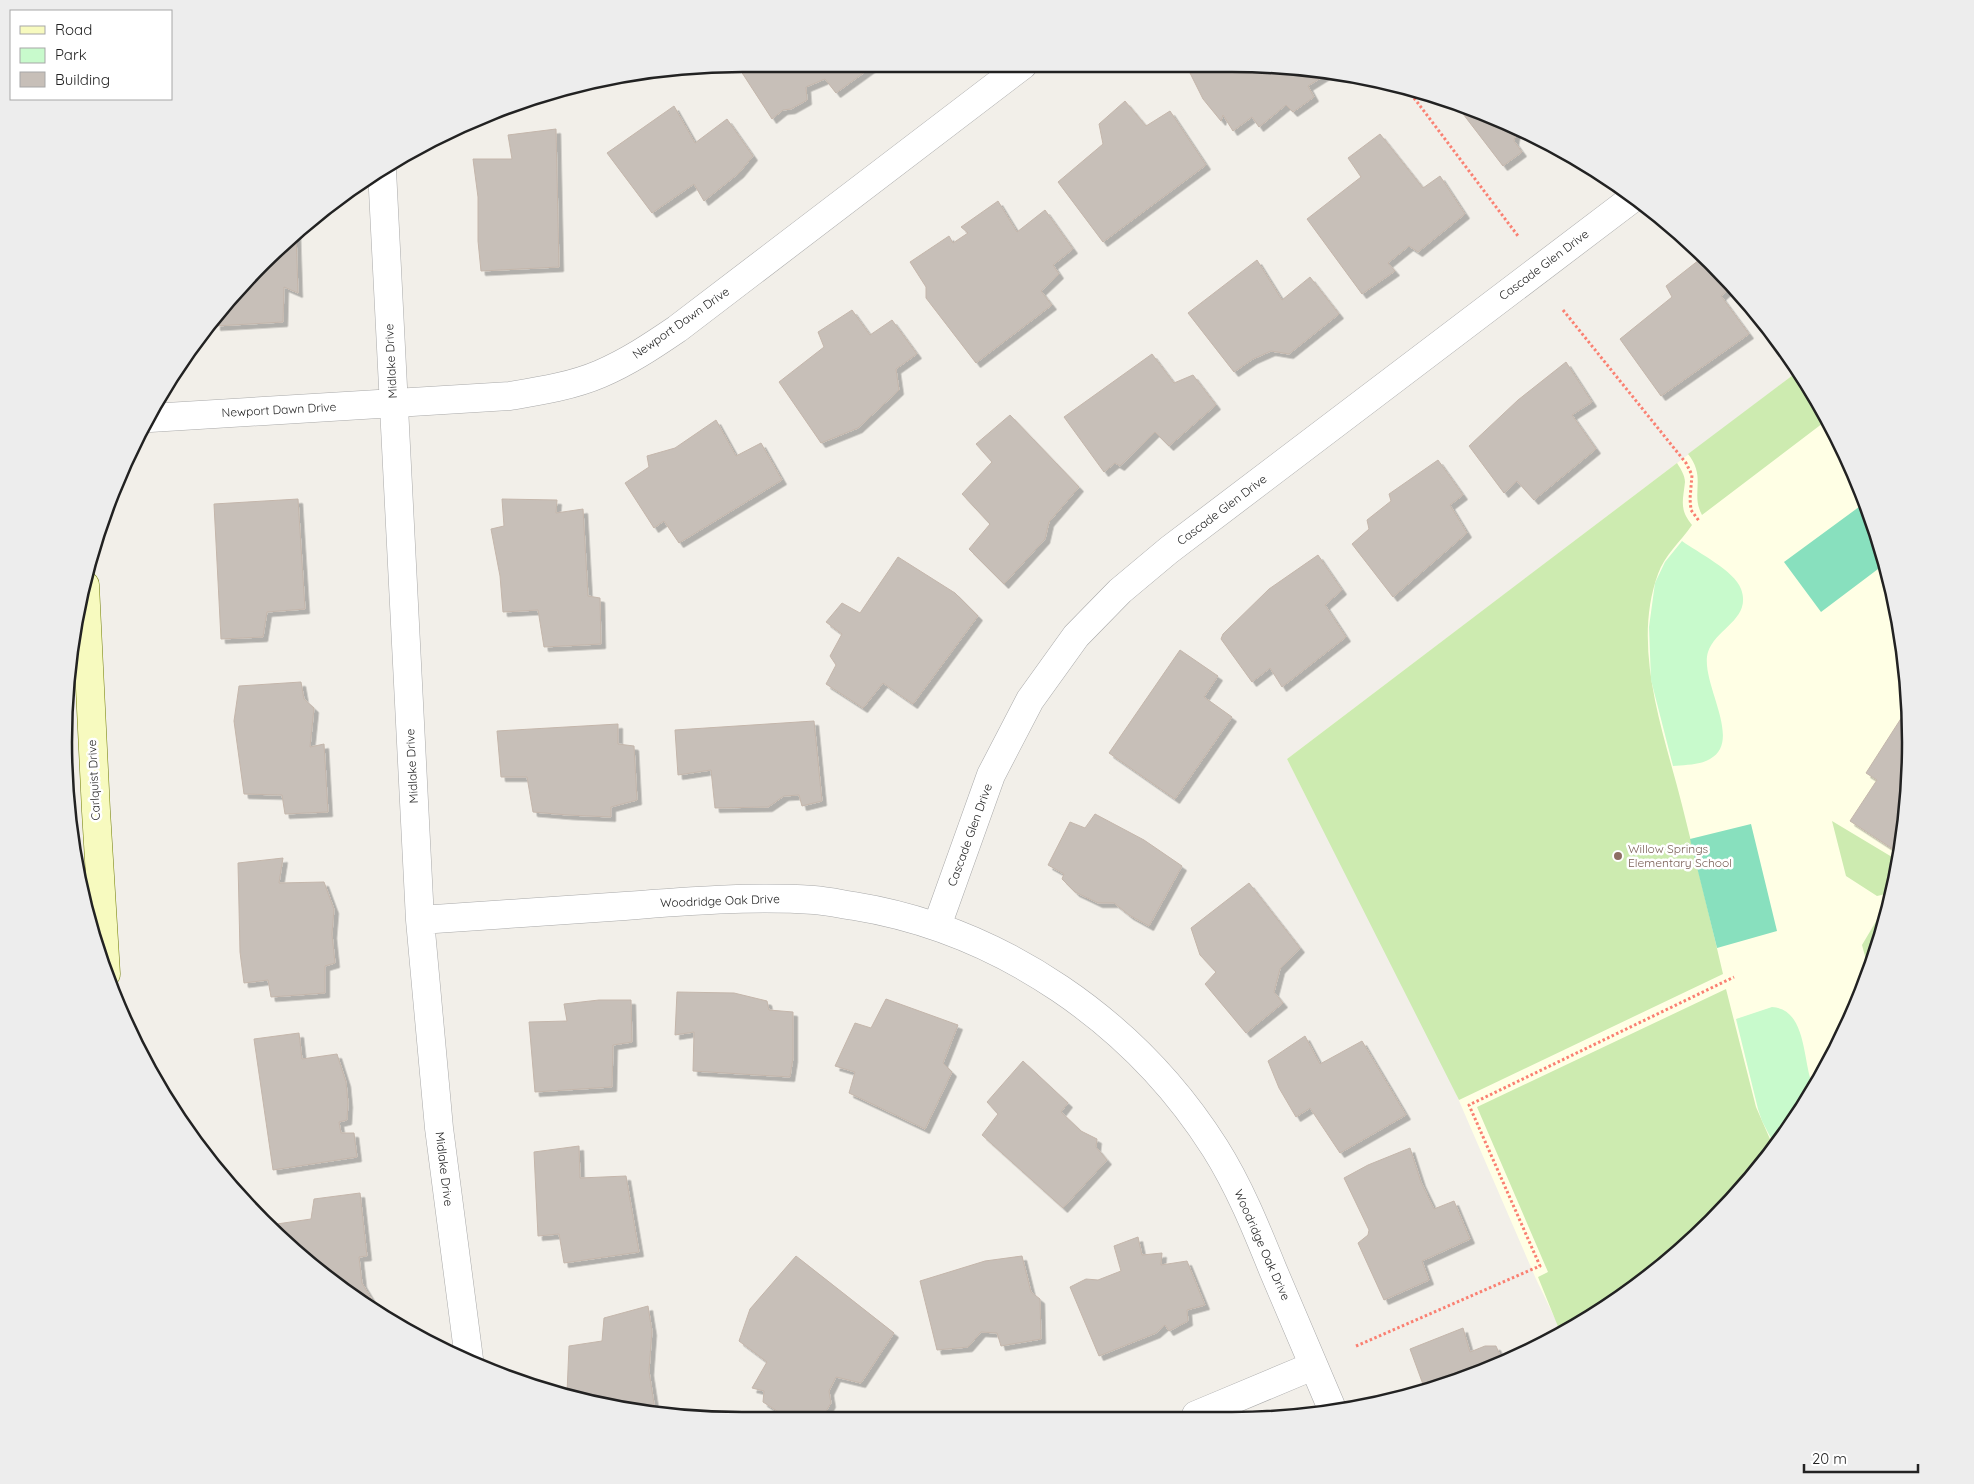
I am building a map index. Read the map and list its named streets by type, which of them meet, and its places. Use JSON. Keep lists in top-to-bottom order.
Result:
{
  "streets": {
    "street": [
      "Cascade Glen Drive",
      "Newport Dawn Drive",
      "Midlake Drive",
      "Carlquist Drive",
      "Woodridge Oak Drive"
    ]
  },
  "crossings": [
    ["Cascade Glen Drive", "Woodridge Oak Drive"],
    ["Newport Dawn Drive", "Midlake Drive"],
    ["Midlake Drive", "Woodridge Oak Drive"]
  ],
  "places": ["Willow Springs Elementary School"],
  "legend": ["Road", "Park", "Building"],
  "scale_bar": "20 m"
}
